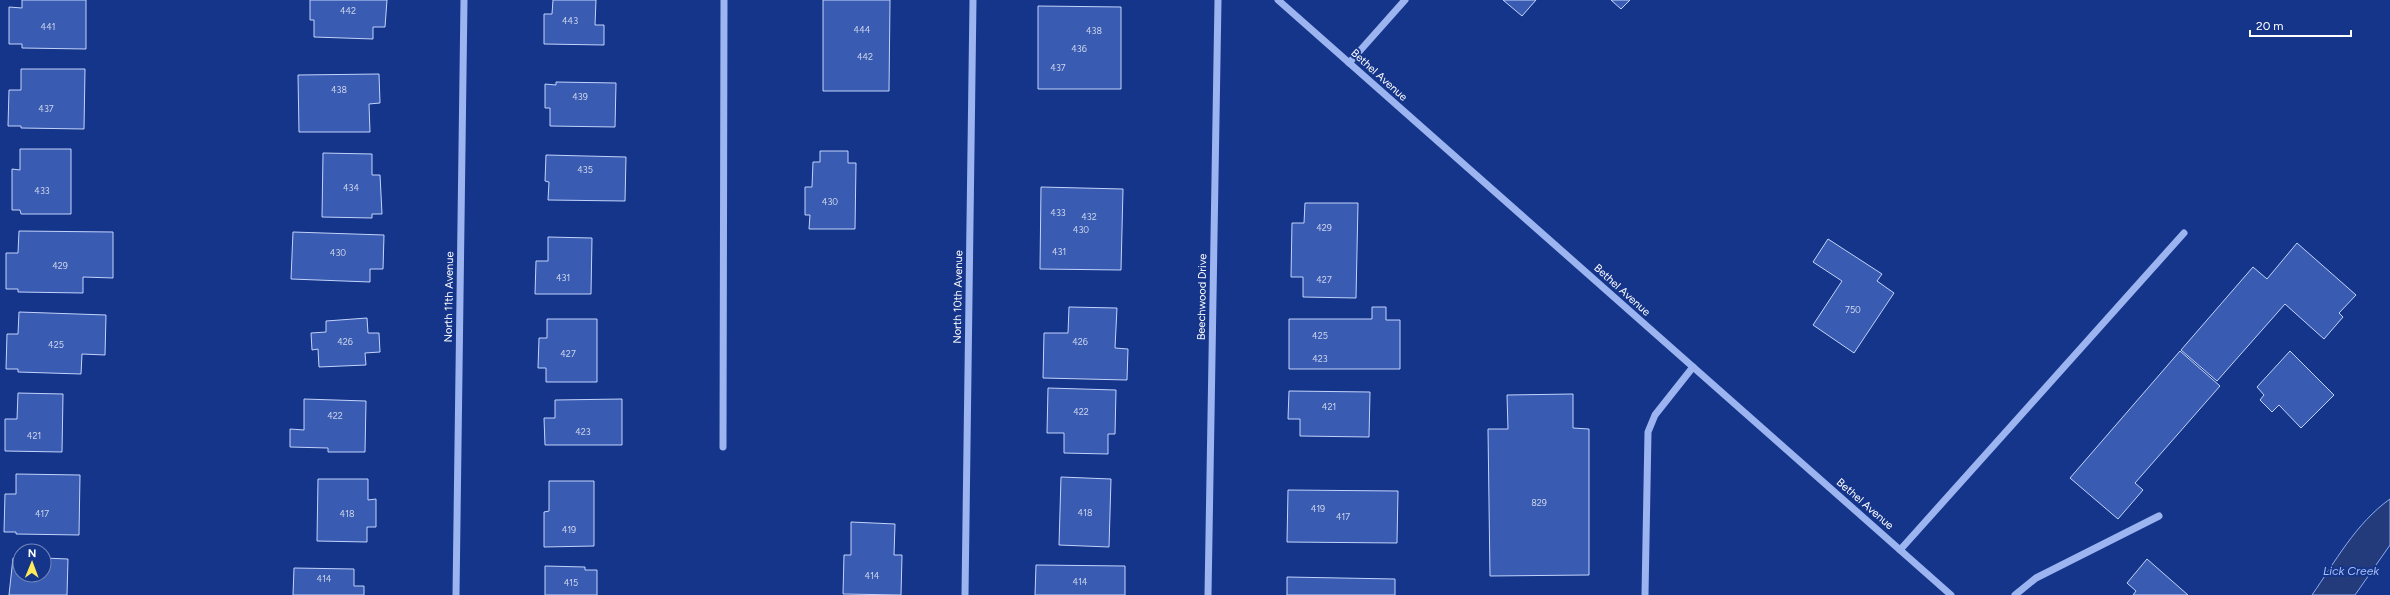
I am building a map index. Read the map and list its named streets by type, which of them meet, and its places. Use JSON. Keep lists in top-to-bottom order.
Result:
{
  "streets": {
    "street": [
      "Bethel Avenue",
      "North 11th Avenue",
      "North 10th Avenue",
      "Beechwood Drive"
    ]
  },
  "water": ["Lick Creek"],
  "house_numbers": [
    "442",
    "443",
    "441",
    "444",
    "438",
    "436",
    "442",
    "437",
    "438",
    "439",
    "437",
    "435",
    "434",
    "433",
    "430",
    "433",
    "432",
    "429",
    "430",
    "431",
    "430",
    "429",
    "431",
    "427",
    "750",
    "425",
    "426",
    "426",
    "425",
    "427",
    "423",
    "421",
    "422",
    "422",
    "423",
    "421",
    "829",
    "419",
    "418",
    "417",
    "418",
    "417",
    "419",
    "414",
    "414",
    "414",
    "415"
  ],
  "scale_bar": "20 m",
  "north": "top"
}
